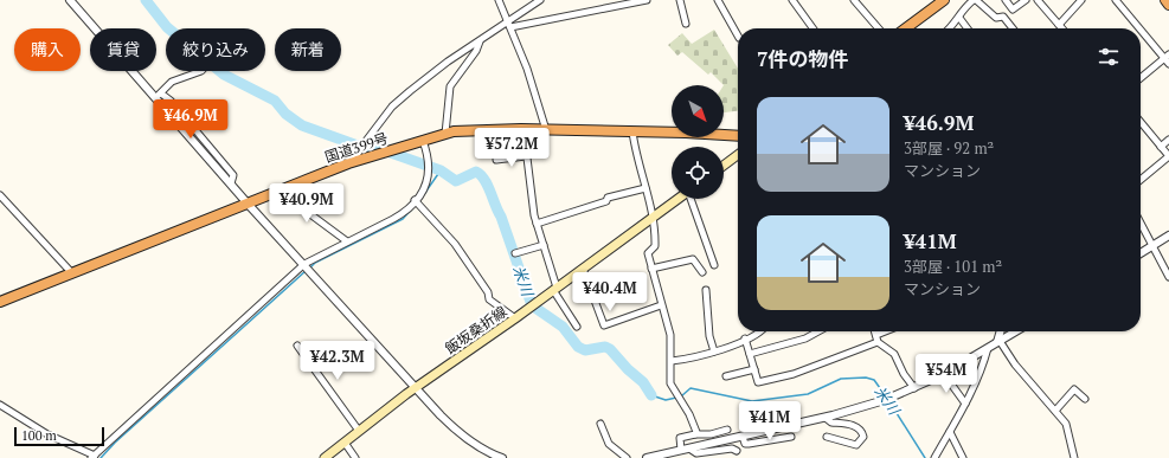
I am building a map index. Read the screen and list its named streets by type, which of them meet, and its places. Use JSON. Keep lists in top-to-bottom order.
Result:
{
  "streets": {
    "highway": ["国道399号"],
    "main road": ["飯坂桑折線"]
  },
  "water": ["米川"],
  "scale_bar": "100 m",
  "north": "bottom right",
  "page": {
    "chip": [
      "購入",
      "賃貸",
      "絞り込み",
      "新着"
    ],
    "heading": "7件の物件",
    "list": [
      {
        "name": "¥46.9M",
        "note": "3部屋 · 92 m² · マンション"
      },
      {
        "name": "¥41M",
        "note": "3部屋 · 101 m² · マンション"
      }
    ],
    "price": [
      "¥46.9M",
      "¥57.2M",
      "¥40.9M",
      "¥40.4M",
      "¥42.3M",
      "¥54M",
      "¥41M"
    ],
    "scale": "100 m"
  }
}
